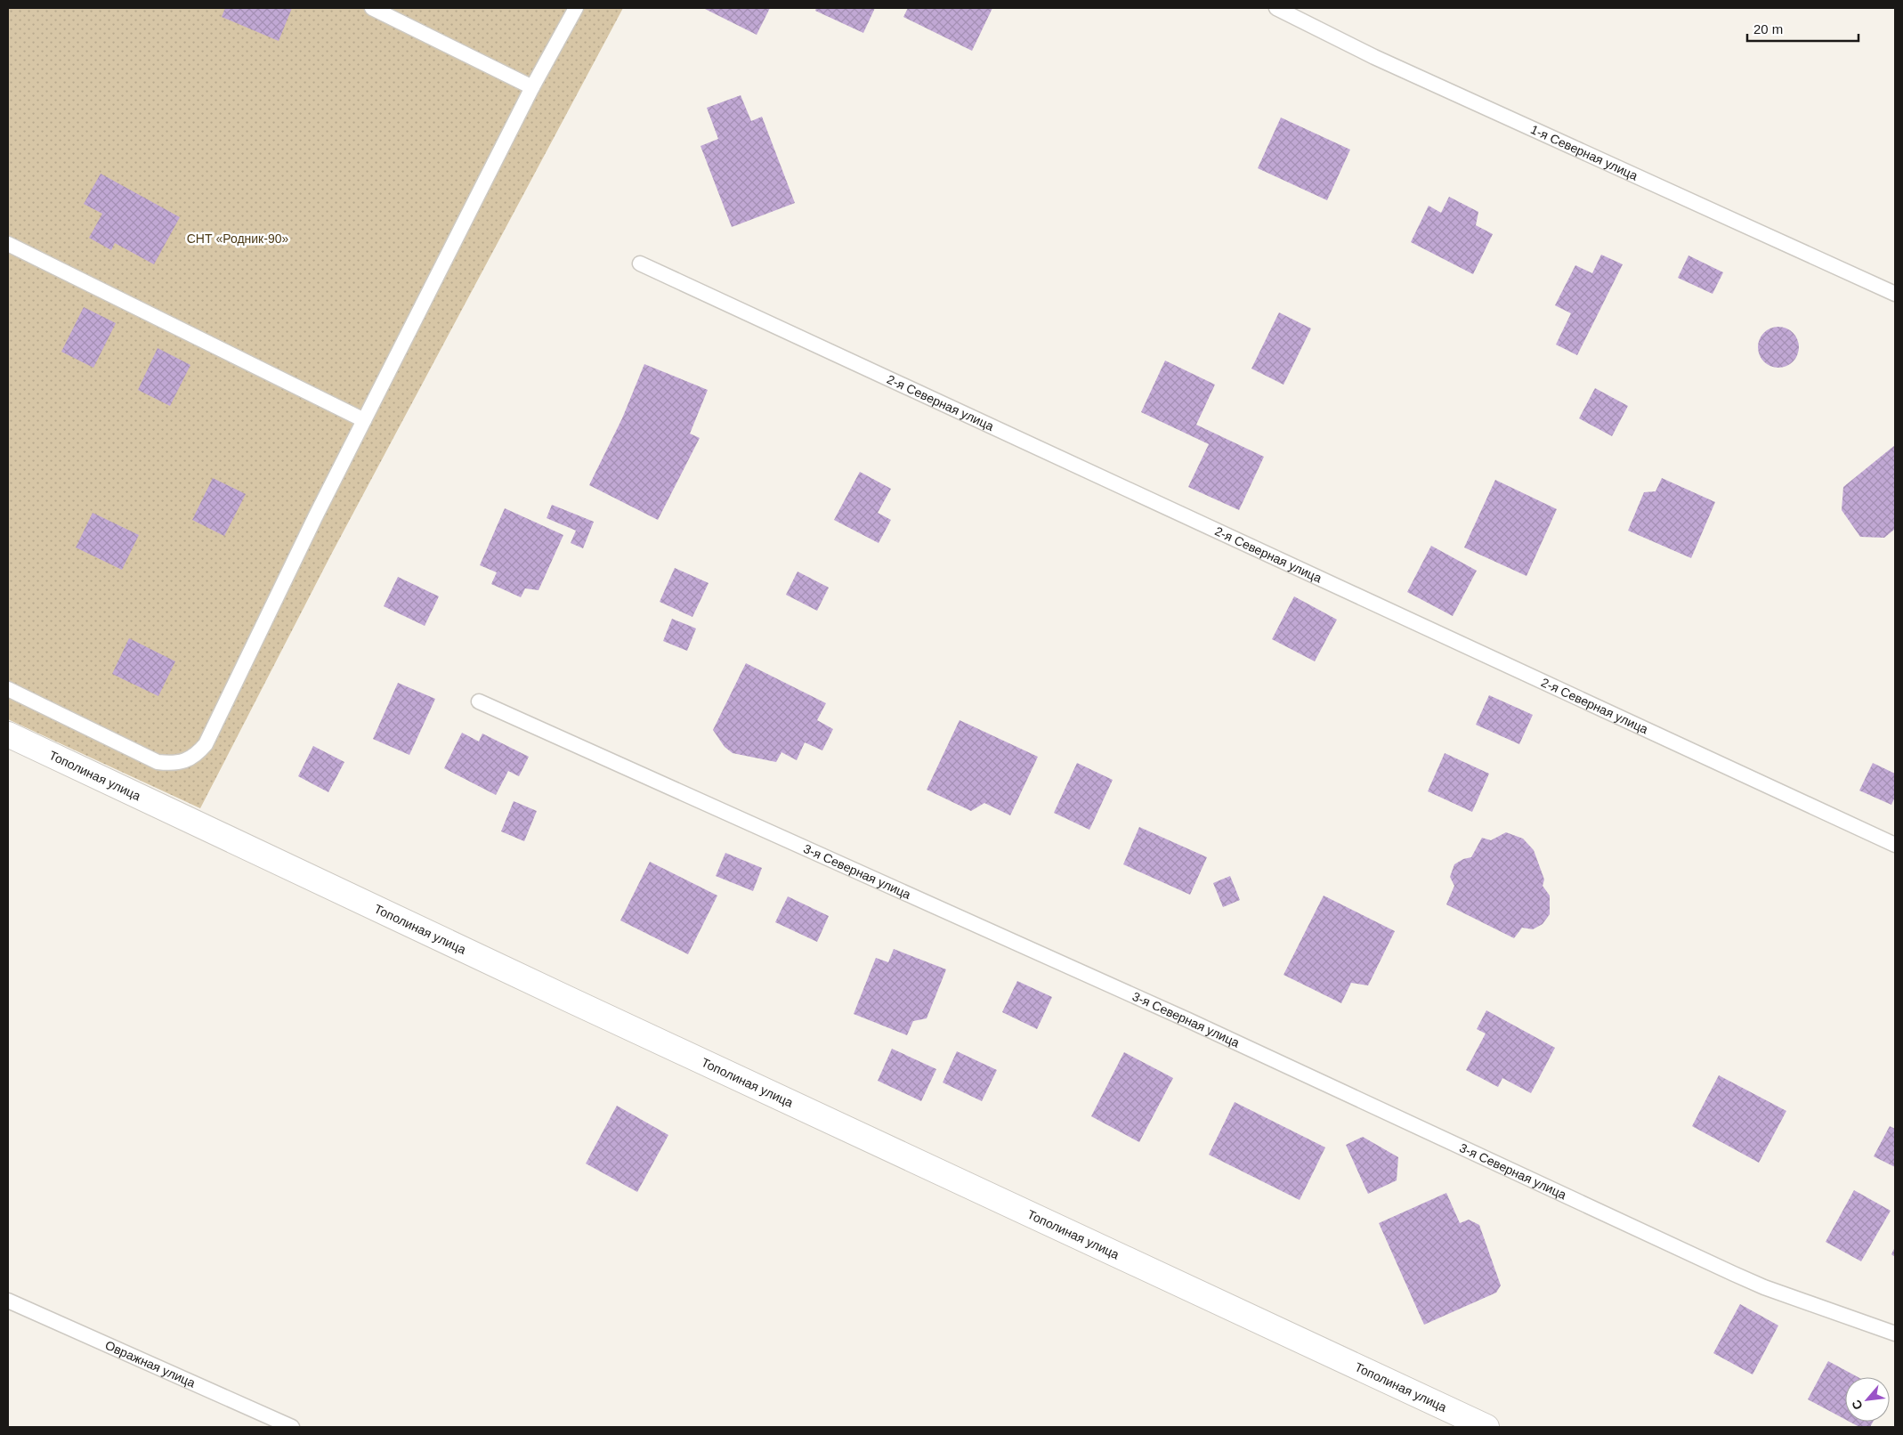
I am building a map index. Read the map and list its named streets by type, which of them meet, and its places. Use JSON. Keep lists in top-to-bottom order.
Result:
{
  "streets": {
    "street": ["Тополиная улица"],
    "lane": [
      "1-я Северная улица",
      "2-я Северная улица",
      "3-я Северная улица",
      "Овражная улица"
    ]
  },
  "parks": ["СНТ «Родник-90»"],
  "scale_bar": "20 m",
  "north": "bottom left"
}
